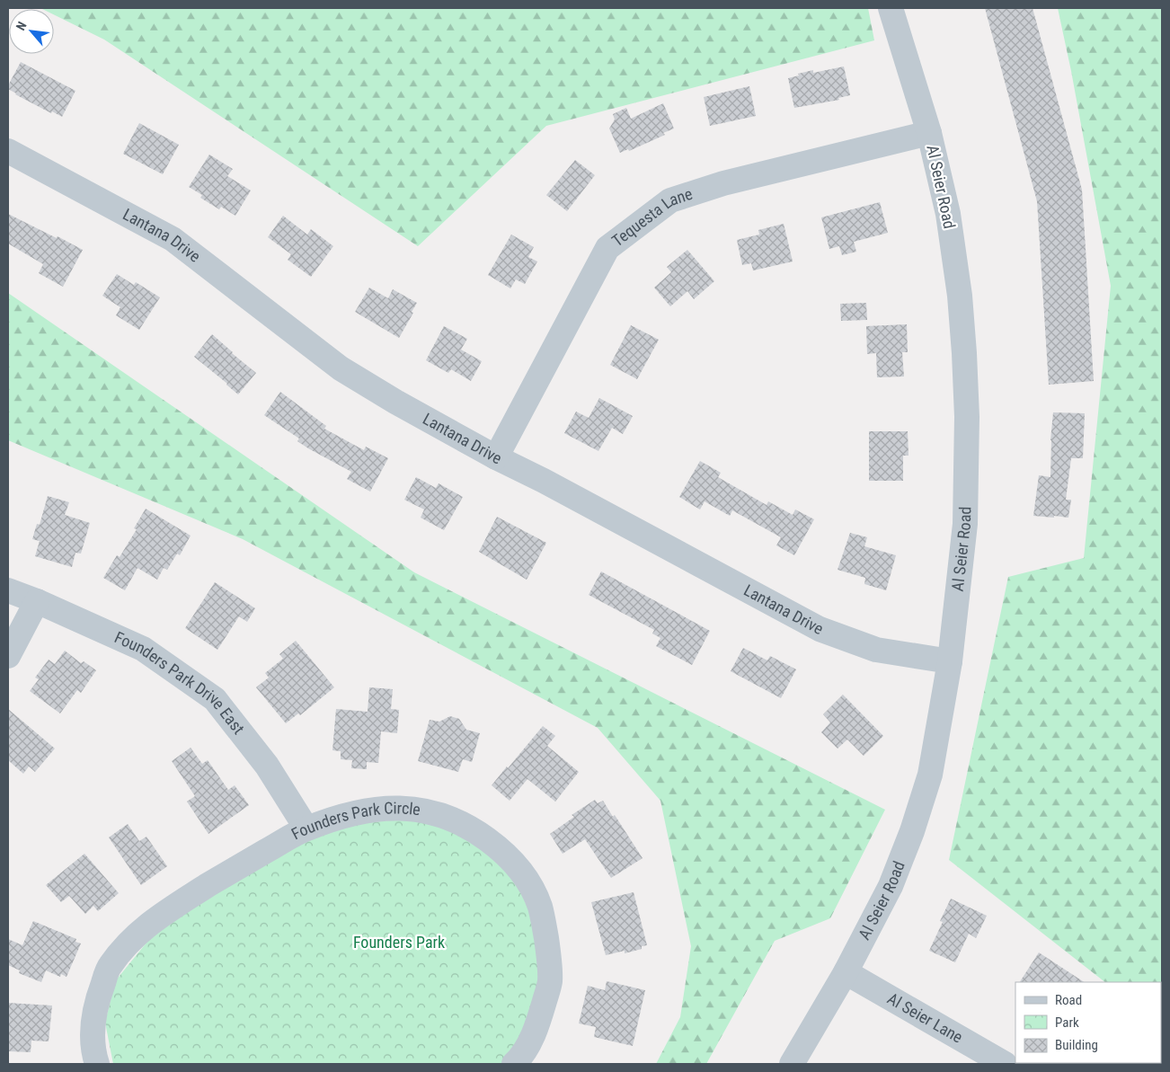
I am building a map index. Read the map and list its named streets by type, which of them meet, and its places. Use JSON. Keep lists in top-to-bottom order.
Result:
{
  "streets": {
    "street": [
      "Al Seier Road",
      "Tequesta Lane",
      "Lantana Drive",
      "Founders Park Drive East",
      "Founders Park Circle",
      "Al Seier Lane"
    ]
  },
  "crossings": [
    ["Al Seier Road", "Tequesta Lane"],
    ["Al Seier Road", "Lantana Drive"],
    ["Al Seier Road", "Al Seier Lane"],
    ["Tequesta Lane", "Lantana Drive"],
    ["Founders Park Drive East", "Founders Park Circle"]
  ],
  "parks": ["Founders Park"],
  "legend": ["Road", "Park", "Building"],
  "north": "top left"
}
